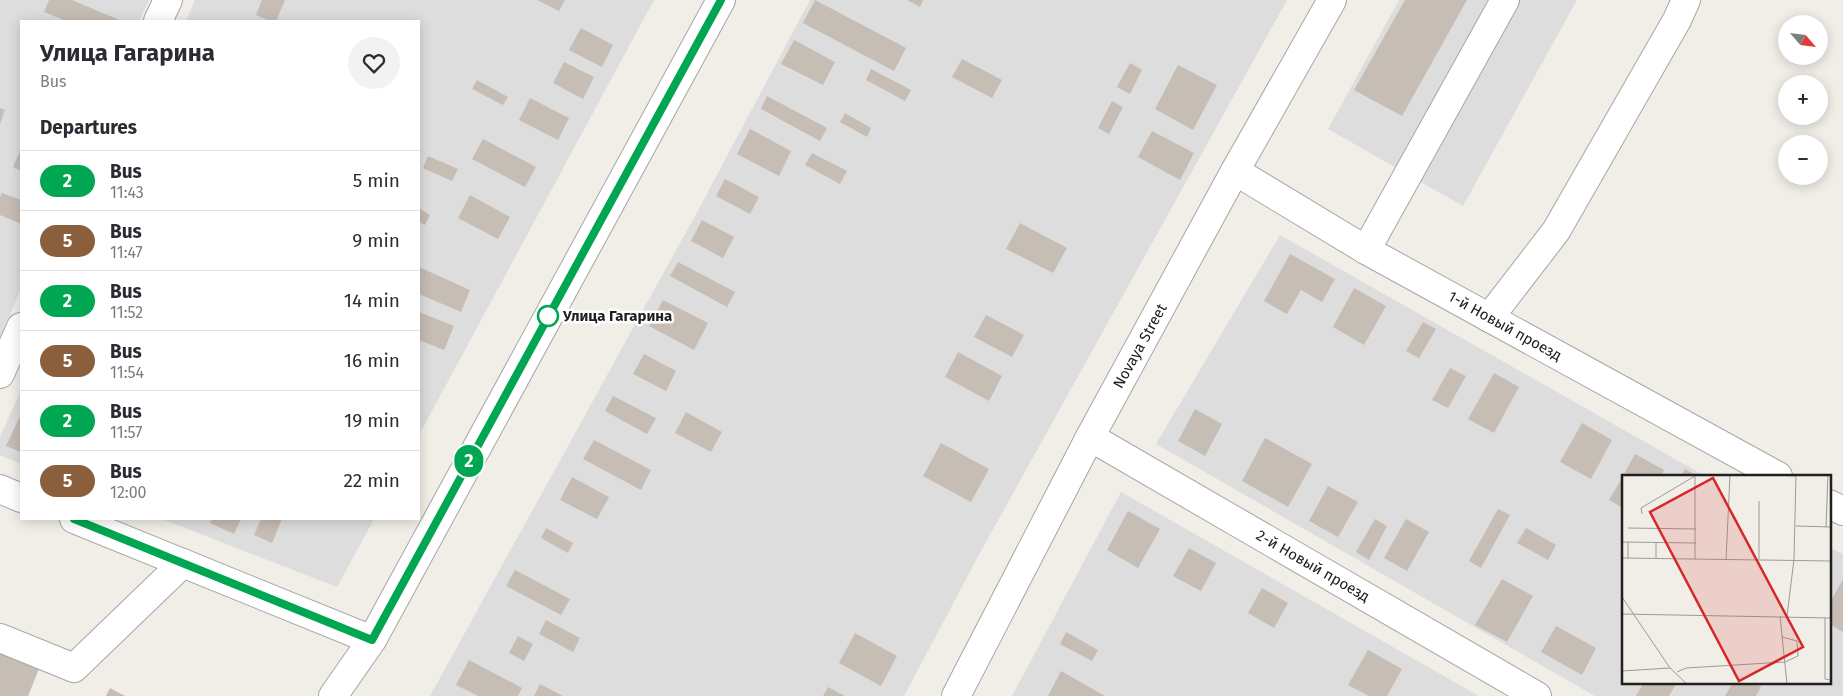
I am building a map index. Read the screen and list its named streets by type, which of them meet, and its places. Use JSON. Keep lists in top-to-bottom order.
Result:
{
  "streets": {
    "street": ["1-й Новый проезд", "Novaya Street", "2-й Новый проезд"]
  },
  "crossings": [
    ["1-й Новый проезд", "Novaya Street"],
    ["Novaya Street", "2-й Новый проезд"]
  ],
  "places": ["Улица Гагарина"],
  "lines": ["bus line 2"],
  "north": "bottom right",
  "page": {
    "on_map": "2",
    "map_buttons": ["+", "−"],
    "heading": [
      ["Улица Гагарина", "Bus"],
      "Departures"
    ],
    "list": [
      {
        "mark": "2",
        "name": "Bus",
        "note": "11:43",
        "value": "5 min"
      },
      {
        "mark": "5",
        "name": "Bus",
        "note": "11:47",
        "value": "9 min"
      },
      {
        "mark": "2",
        "name": "Bus",
        "note": "11:52",
        "value": "14 min"
      },
      {
        "mark": "5",
        "name": "Bus",
        "note": "11:54",
        "value": "16 min"
      },
      {
        "mark": "2",
        "name": "Bus",
        "note": "11:57",
        "value": "19 min"
      },
      {
        "mark": "5",
        "name": "Bus",
        "note": "12:00",
        "value": "22 min"
      }
    ]
  }
}
